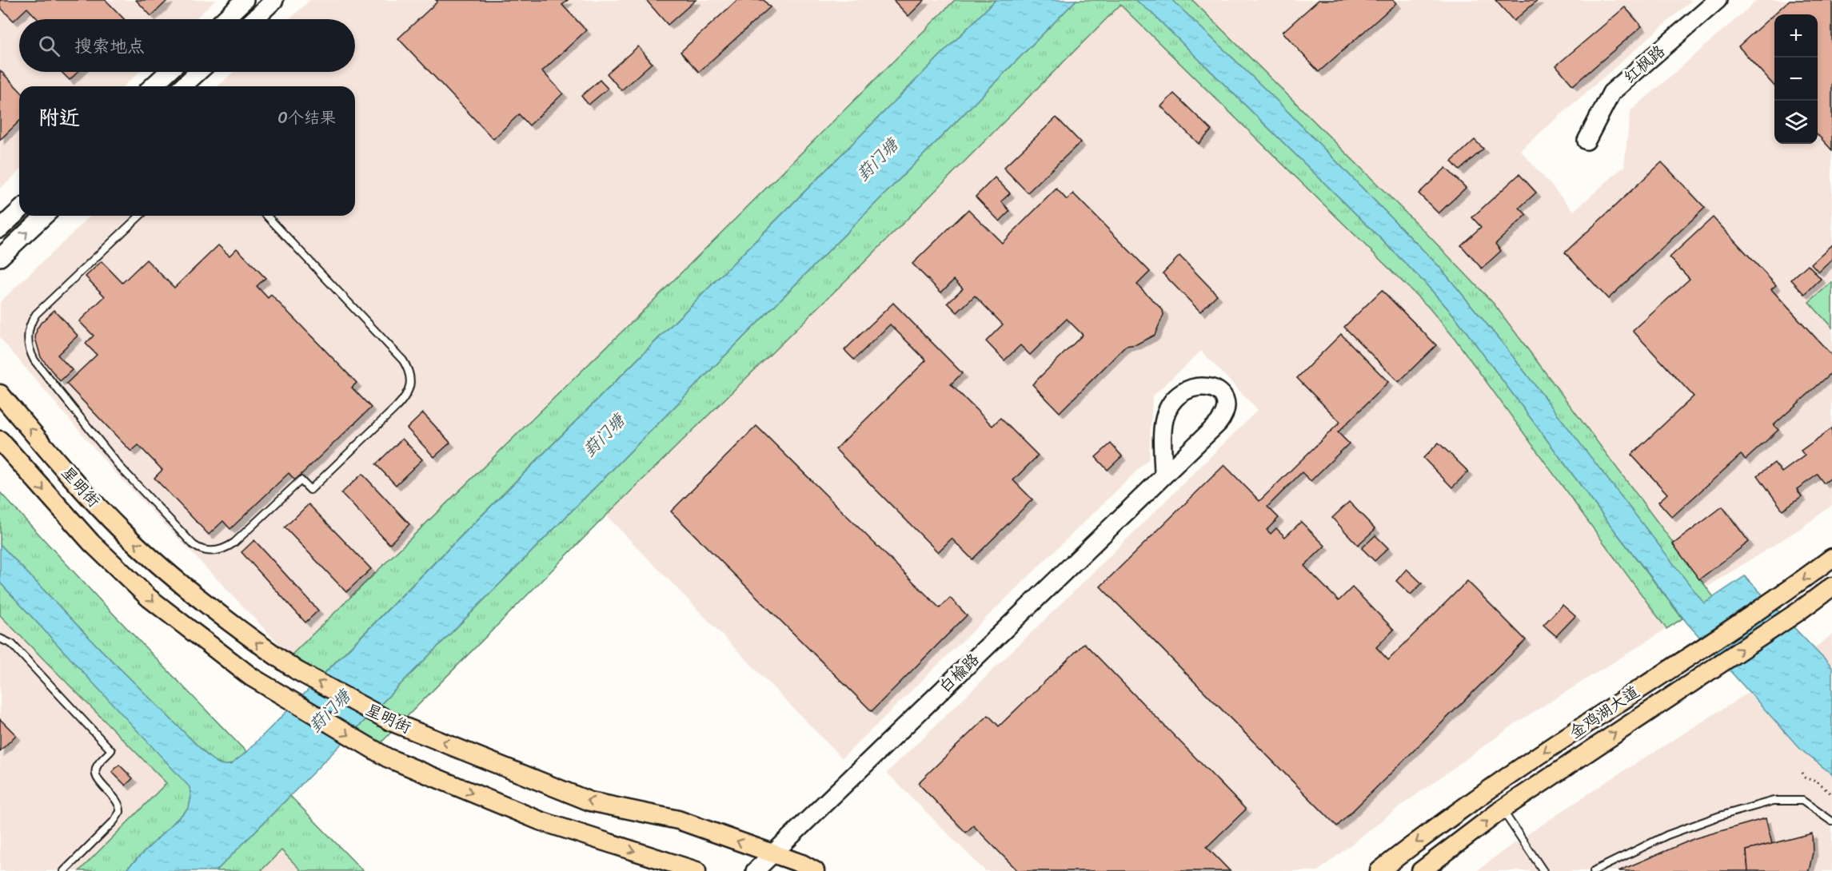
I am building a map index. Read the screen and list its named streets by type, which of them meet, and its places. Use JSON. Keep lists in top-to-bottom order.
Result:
{
  "streets": {
    "main road": ["星明街", "金鸡湖大道"],
    "street": ["红枫路", "白榆路"]
  },
  "crossings": [
    ["星明街", "白榆路"]
  ],
  "water": ["葑门塘"],
  "page": {
    "map_buttons": ["+", "−"],
    "search": "搜索地点",
    "heading": ["附近", "0个结果"]
  }
}
